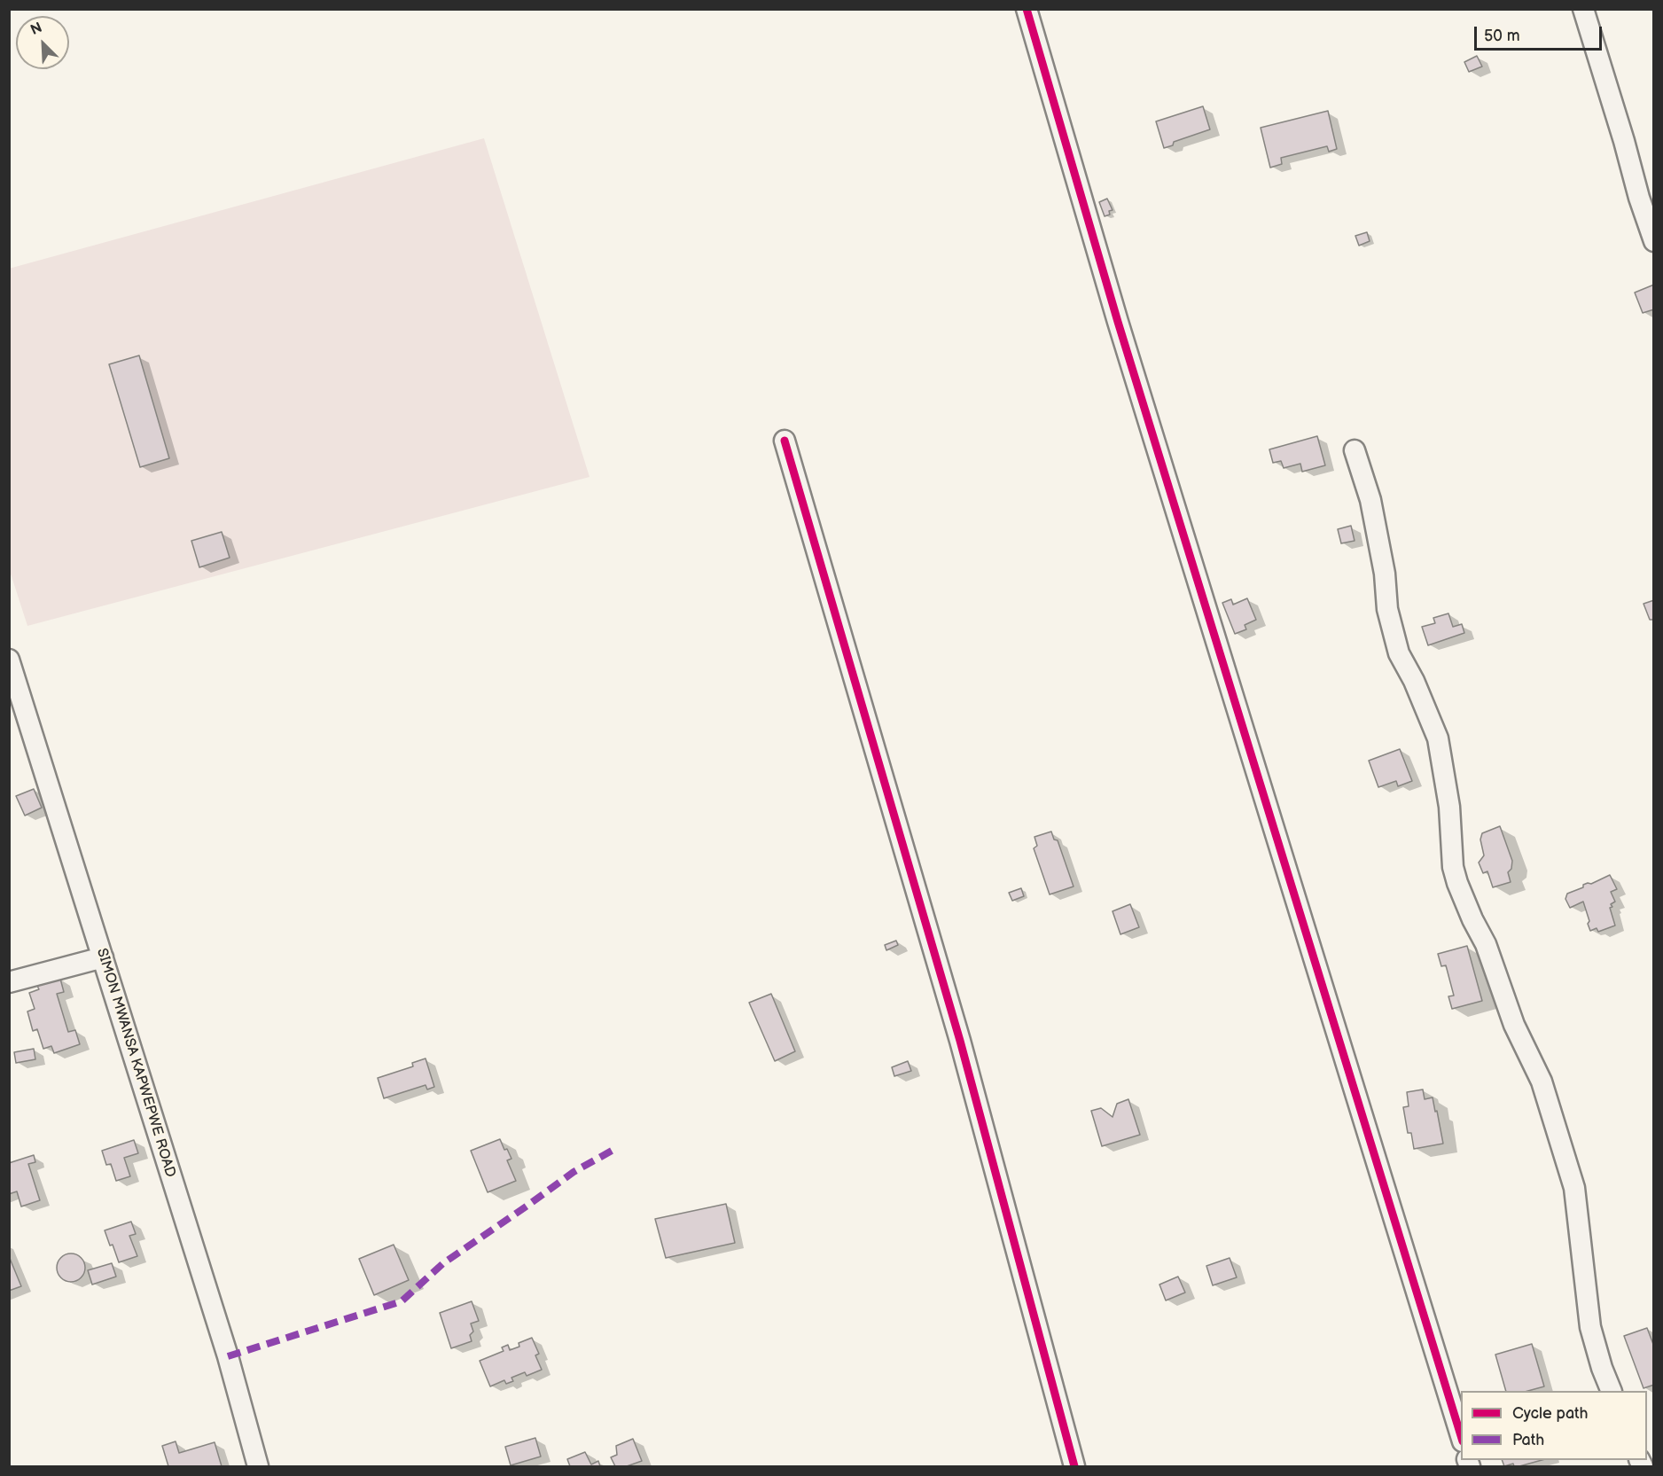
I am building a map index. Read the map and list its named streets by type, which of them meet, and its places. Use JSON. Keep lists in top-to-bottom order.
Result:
{
  "streets": {
    "street": ["SIMON MWANSA KAPWEPWE ROAD"]
  },
  "legend": ["Cycle path", "Path"],
  "scale_bar": "50 m",
  "north": "top left"
}
